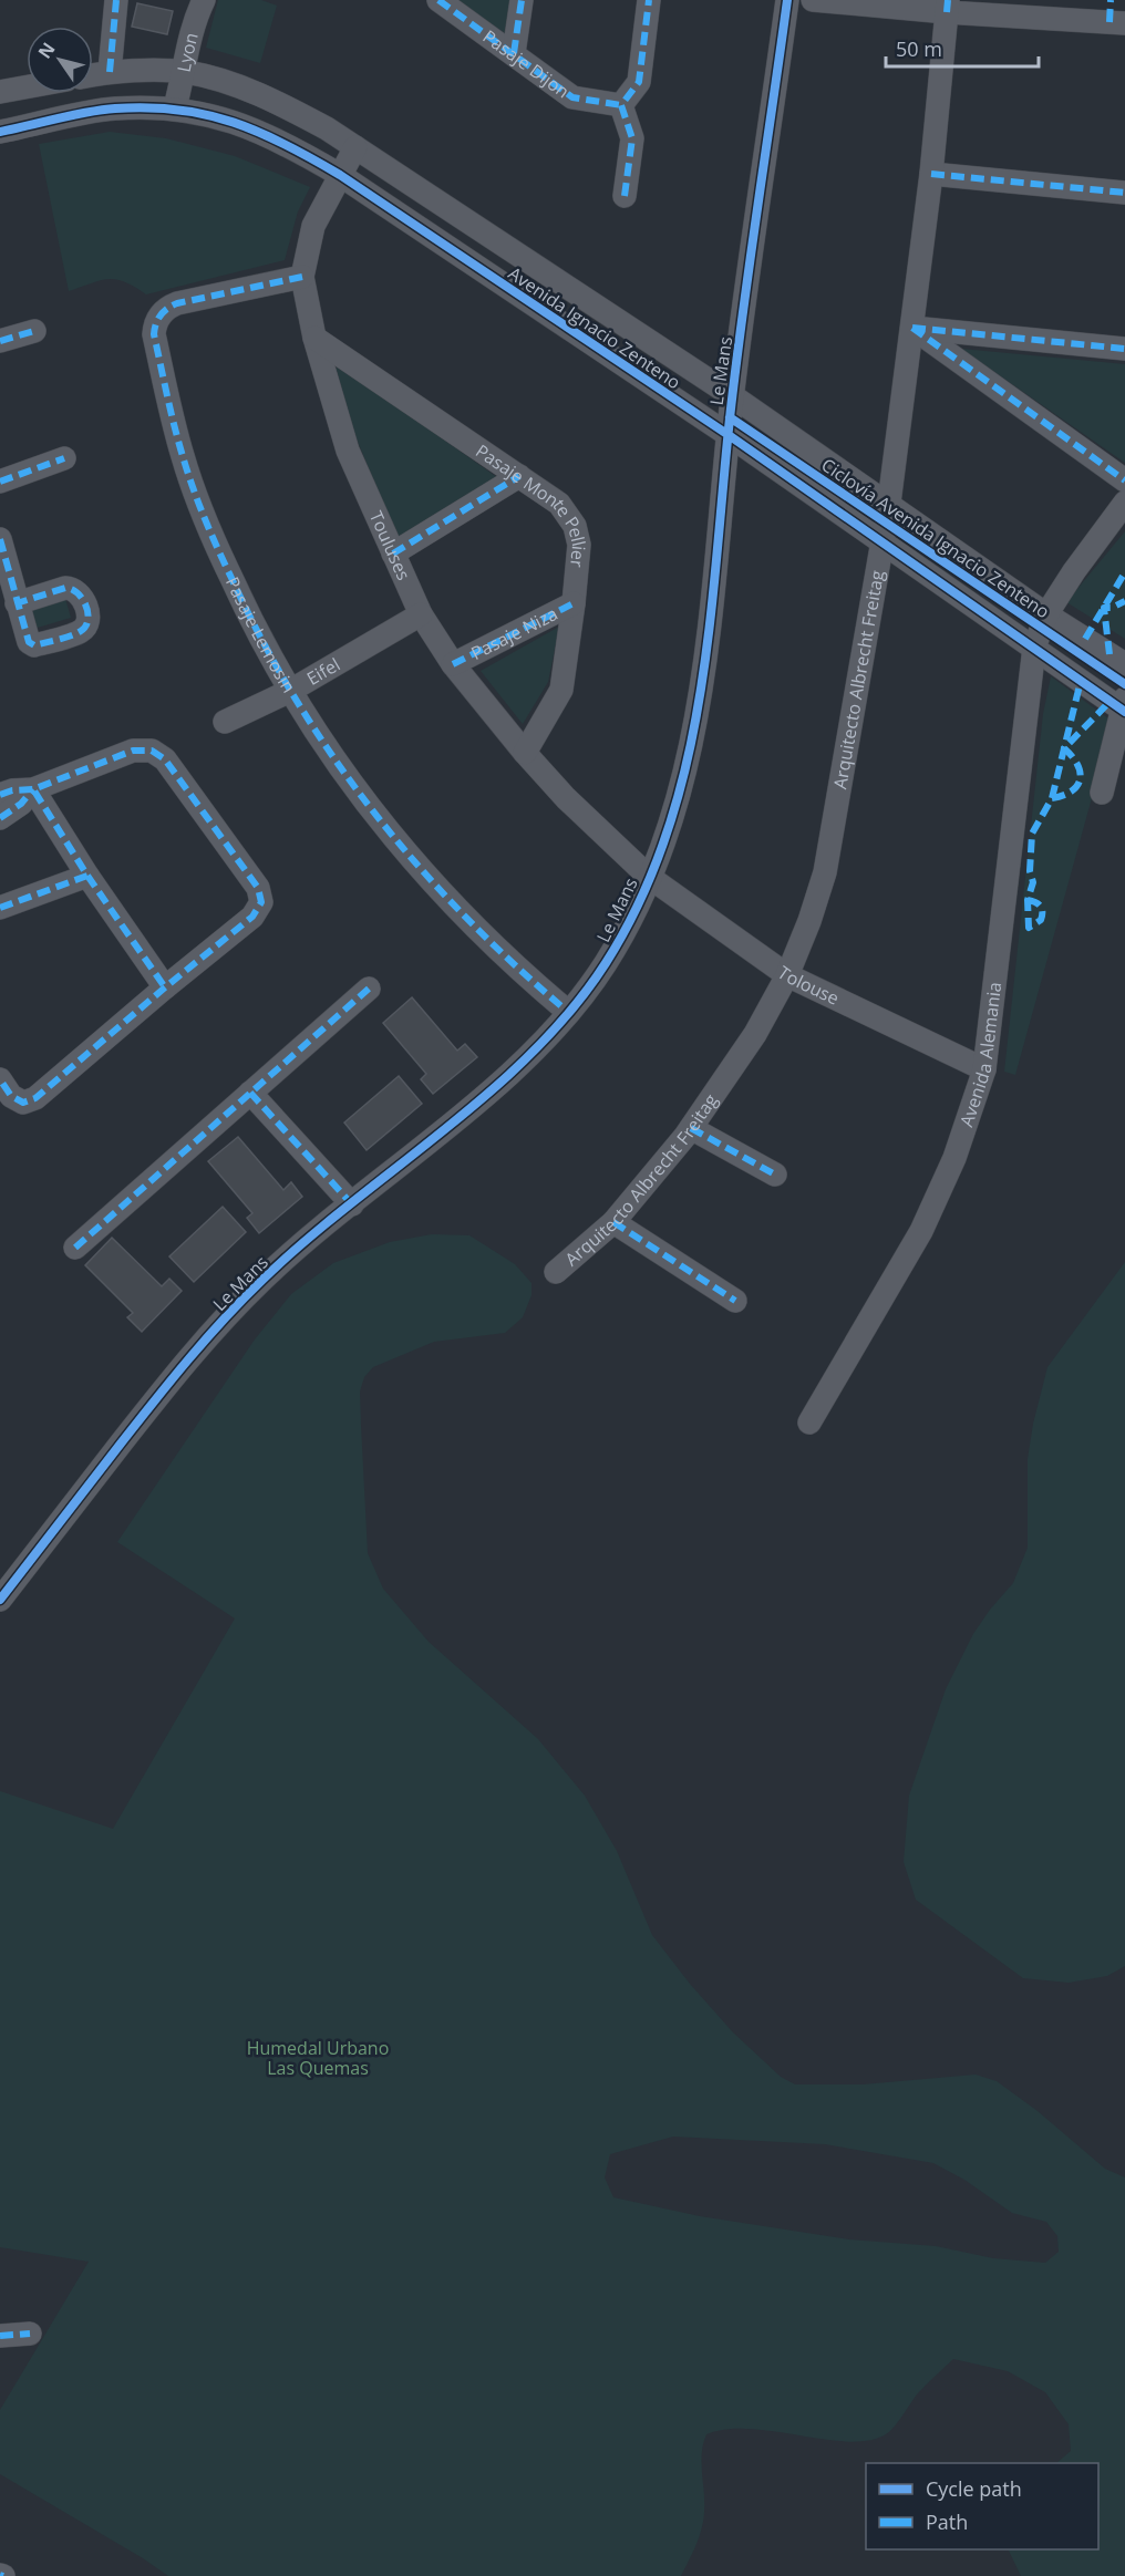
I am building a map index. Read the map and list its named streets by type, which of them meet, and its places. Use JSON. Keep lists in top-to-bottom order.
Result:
{
  "streets": {
    "street": [
      "Lyon",
      "Pasaje Dijon",
      "Avenida Ignacio Zenteno",
      "Le Mans",
      "Pasaje Monte Pellier",
      "Touluses",
      "Pasaje Niza",
      "Pasaje Lemosin",
      "Eifel",
      "Arquitecto Albrecht Freitag",
      "Tolouse",
      "Avenida Alemania"
    ],
    "cycle path": ["Ciclovía Avenida Ignacio Zenteno"]
  },
  "crossings": [
    ["Lyon", "Avenida Ignacio Zenteno"],
    ["Avenida Ignacio Zenteno", "Le Mans"],
    ["Avenida Ignacio Zenteno", "Touluses"],
    ["Avenida Ignacio Zenteno", "Arquitecto Albrecht Freitag"],
    ["Avenida Ignacio Zenteno", "Avenida Alemania"],
    ["Le Mans", "Touluses"],
    ["Le Mans", "Pasaje Lemosin"],
    ["Le Mans", "Tolouse"],
    ["Pasaje Monte Pellier", "Touluses"],
    ["Pasaje Monte Pellier", "Pasaje Niza"],
    ["Touluses", "Pasaje Niza"],
    ["Touluses", "Pasaje Lemosin"],
    ["Touluses", "Eifel"],
    ["Touluses", "Tolouse"],
    ["Pasaje Lemosin", "Eifel"],
    ["Arquitecto Albrecht Freitag", "Tolouse"],
    ["Tolouse", "Avenida Alemania"]
  ],
  "parks": ["Humedal Urbano Las Quemas"],
  "legend": ["Cycle path", "Path"],
  "scale_bar": "50 m",
  "north": "top left"
}
